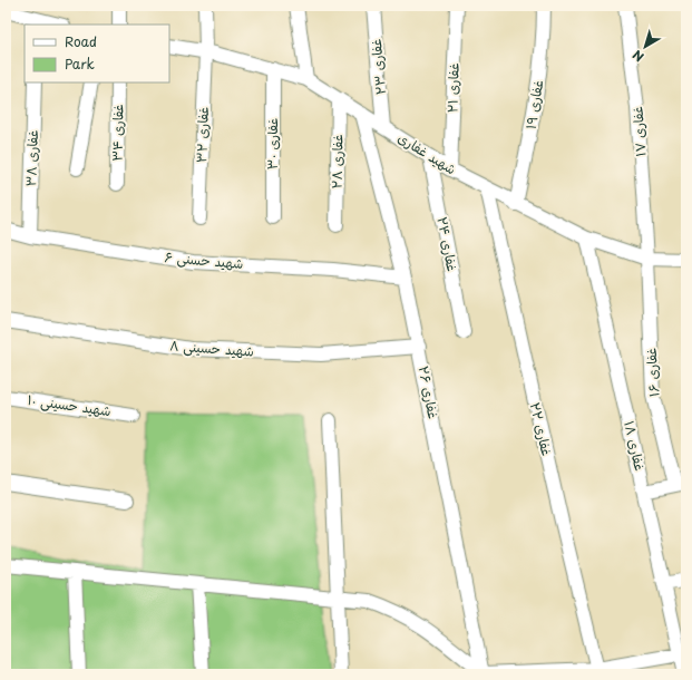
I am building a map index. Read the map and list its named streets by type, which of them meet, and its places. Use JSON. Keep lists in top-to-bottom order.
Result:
{
  "streets": {
    "street": [
      "غفاری ۲۳",
      "غفاری ۲۱",
      "غفاری ۱۹",
      "غفاری ۱۷",
      "غفاری ۳۴",
      "غفاری ۳۲",
      "غفاری ۳۰",
      "شهید غفاری",
      "غفاری ۳۸",
      "غفاری ۲۸",
      "غفاری ۲۴",
      "شهید حسنی ۶",
      "شهید حسینی ۸",
      "غفاری ۱۶",
      "غفاری ۲۶",
      "شهید حسینی ۱۰",
      "غفاری ۲۲",
      "غفاری ۱۸"
    ]
  },
  "crossings": [
    ["غفاری ۲۳", "شهید غفاری"],
    ["غفاری ۲۱", "شهید غفاری"],
    ["غفاری ۱۹", "شهید غفاری"],
    ["غفاری ۱۷", "شهید غفاری"],
    ["غفاری ۱۷", "غفاری ۱۶"],
    ["غفاری ۳۲", "شهید غفاری"],
    ["غفاری ۳۰", "شهید غفاری"],
    ["شهید غفاری", "غفاری ۲۸"],
    ["شهید غفاری", "غفاری ۲۴"],
    ["شهید غفاری", "غفاری ۱۶"],
    ["شهید غفاری", "غفاری ۲۶"],
    ["شهید غفاری", "غفاری ۲۲"],
    ["شهید غفاری", "غفاری ۱۸"],
    ["غفاری ۳۸", "شهید حسنی ۶"],
    ["شهید حسنی ۶", "غفاری ۲۶"],
    ["شهید حسینی ۸", "غفاری ۲۶"]
  ],
  "legend": ["Road", "Park"],
  "north": "bottom left"
}
